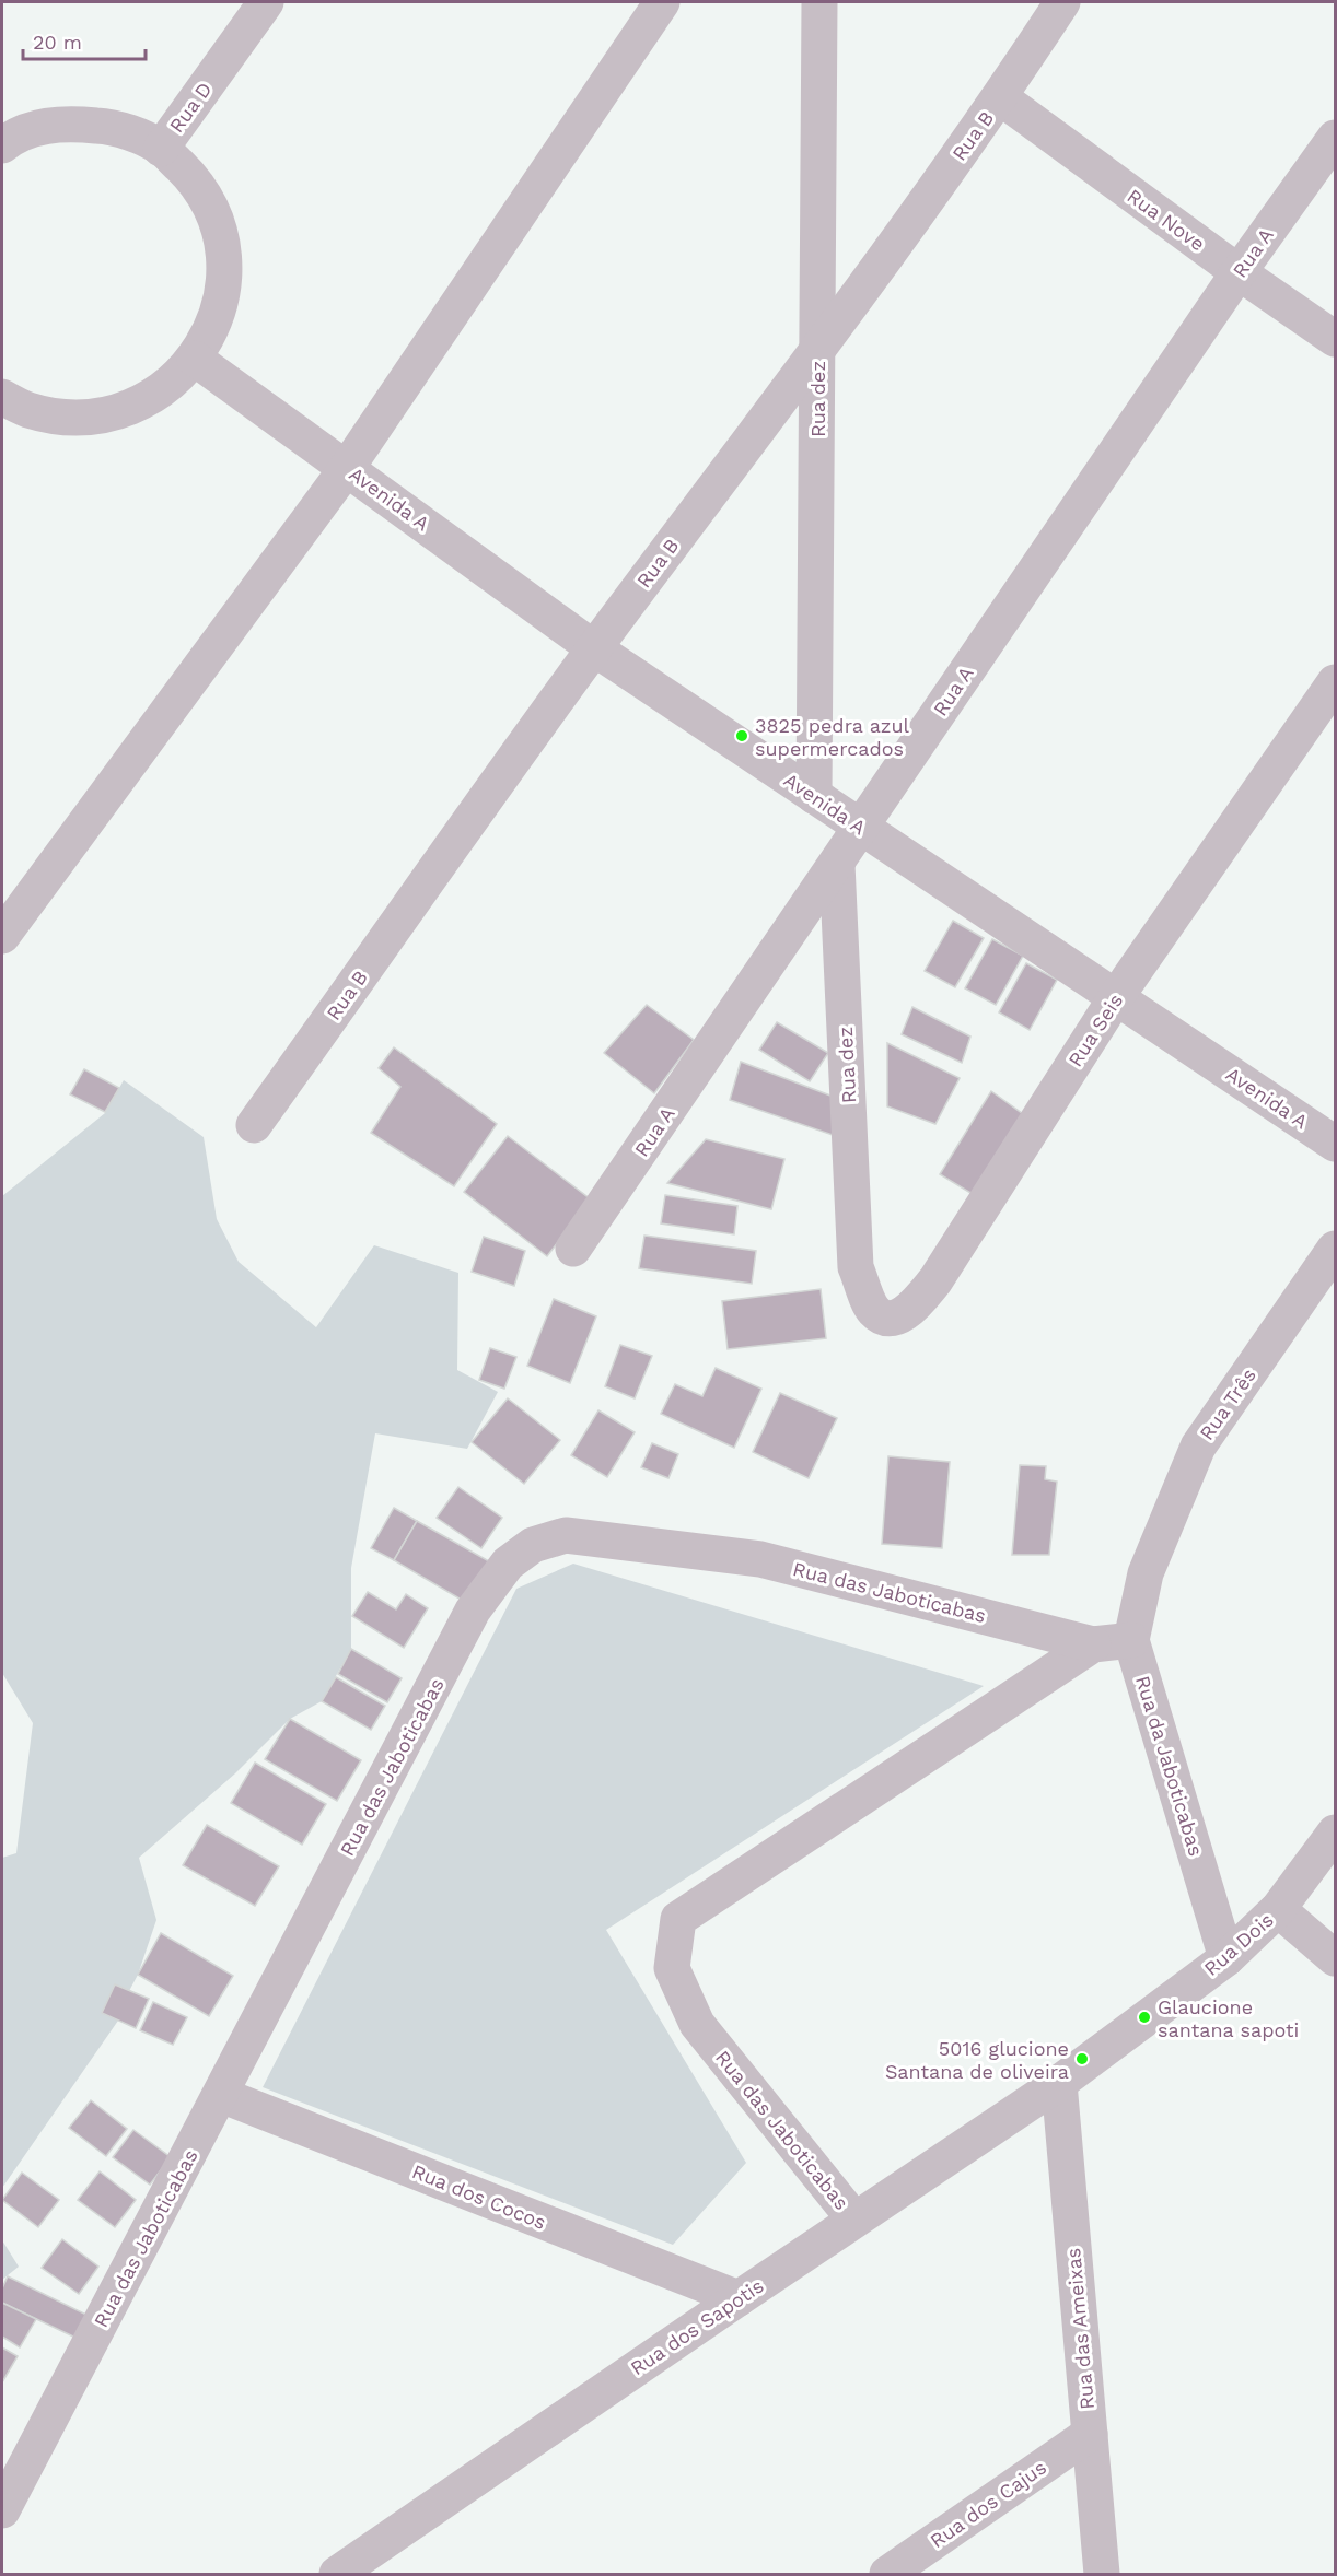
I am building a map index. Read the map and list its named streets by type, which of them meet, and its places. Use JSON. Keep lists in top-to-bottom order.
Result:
{
  "streets": {
    "street": [
      "Rua D",
      "Rua B",
      "Rua Nove",
      "Rua A",
      "Rua dez",
      "Avenida A",
      "Rua Seis",
      "Rua Três",
      "Rua das Jaboticabas",
      "Rua da Jaboticabas",
      "Rua Dois",
      "Rua dos Cocos",
      "Rua dos Sapotis",
      "Rua das Ameixas",
      "Rua dos Cajus"
    ]
  },
  "crossings": [
    ["Rua D", "Avenida A"],
    ["Rua B", "Rua Nove"],
    ["Rua B", "Rua dez"],
    ["Rua B", "Avenida A"],
    ["Rua Nove", "Rua A"],
    ["Rua A", "Rua dez"],
    ["Rua A", "Avenida A"],
    ["Rua dez", "Avenida A"],
    ["Rua dez", "Rua Seis"],
    ["Avenida A", "Rua Seis"],
    ["Rua Três", "Rua da Jaboticabas"],
    ["Rua das Jaboticabas", "Rua da Jaboticabas"],
    ["Rua das Jaboticabas", "Rua dos Cocos"],
    ["Rua das Jaboticabas", "Rua dos Sapotis"],
    ["Rua da Jaboticabas", "Rua Dois"],
    ["Rua Dois", "Rua dos Sapotis"],
    ["Rua Dois", "Rua das Ameixas"],
    ["Rua dos Cocos", "Rua dos Sapotis"],
    ["Rua dos Sapotis", "Rua das Ameixas"],
    ["Rua das Ameixas", "Rua dos Cajus"]
  ],
  "places": ["3825 pedra azul supermercados", "Glaucione santana sapoti", "5016 glucione Santana de oliveira"],
  "scale_bar": "20 m"
}
